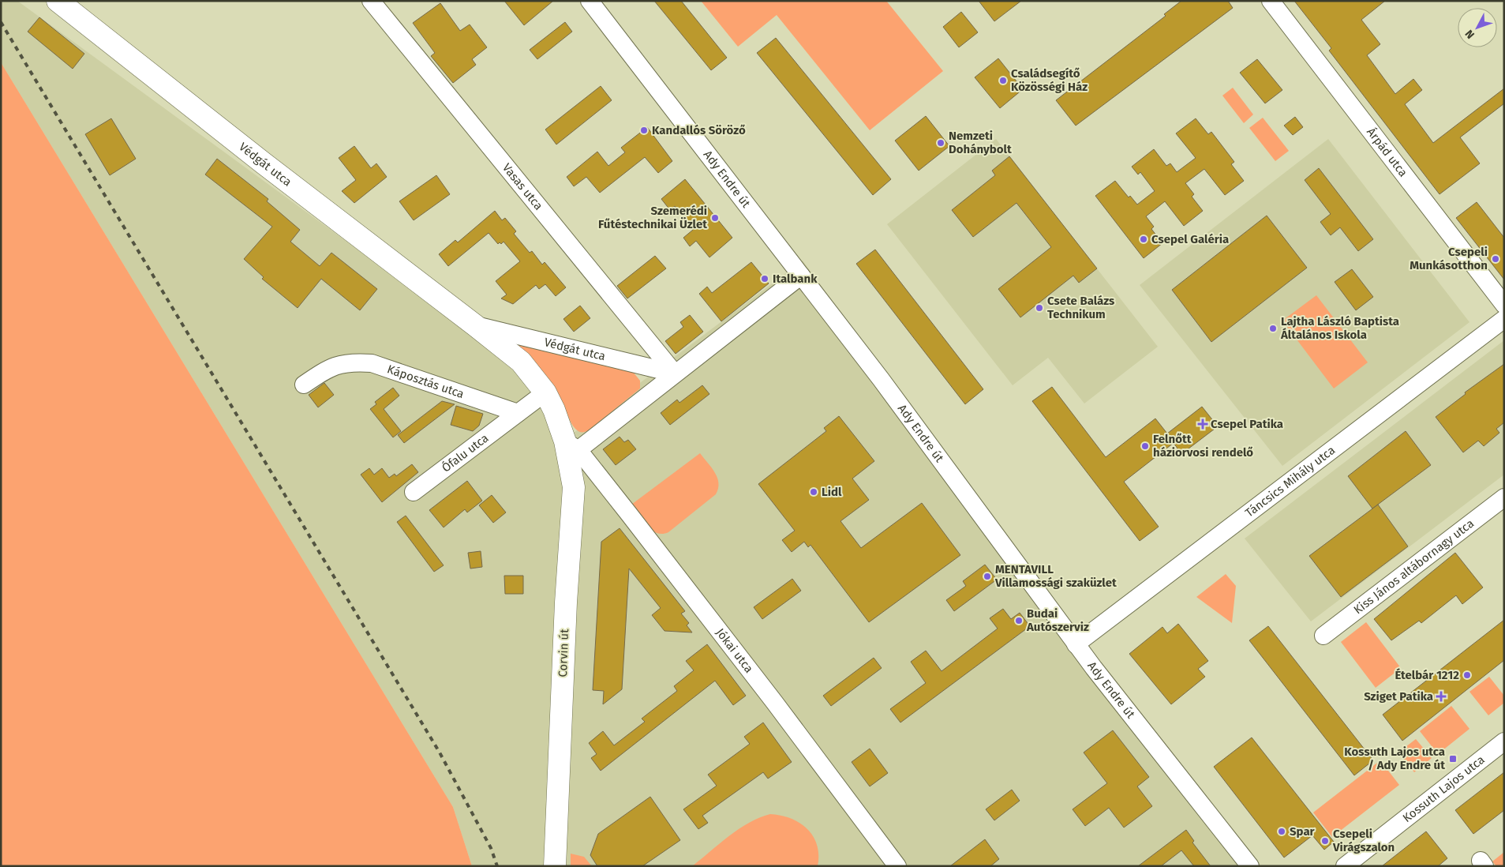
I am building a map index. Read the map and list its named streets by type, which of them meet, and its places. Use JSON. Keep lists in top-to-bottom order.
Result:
{
  "streets": {
    "main road": ["Védgát utca", "Corvin út"],
    "street": [
      "Árpád utca",
      "Ady Endre út",
      "Vasas utca",
      "Káposztás utca",
      "Ófalu utca",
      "Táncsics Mihály utca",
      "Kiss János altábornagy utca",
      "Jókai utca",
      "Kossuth Lajos utca"
    ]
  },
  "crossings": [
    ["Védgát utca", "Vasas utca"],
    ["Védgát utca", "Jókai utca"],
    ["Védgát utca", "Corvin út"],
    ["Ady Endre út", "Táncsics Mihály utca"],
    ["Káposztás utca", "Ófalu utca"],
    ["Jókai utca", "Corvin út"]
  ],
  "places": {
    "other": [
      "Családsegítő Közösségi Ház",
      "Kandallós Söröző",
      "Nemzeti Dohánybolt",
      "Szemerédi Fűtéstechnikai Üzlet",
      "Csepel Galéria",
      "Csepeli Munkásotthon",
      "Italbank",
      "Csete Balázs Technikum",
      "Lajtha László Baptista Általános Iskola",
      "Felnőtt háziorvosi rendelő",
      "Lidl",
      "MENTAVILL Villamossági szaküzlet",
      "Budai Autószerviz",
      "Ételbár 1212",
      "Spar",
      "Csepeli Virágszalon"
    ],
    "health": ["Csepel Patika", "Sziget Patika"],
    "transit": ["Kossuth Lajos utca / Ady Endre út"]
  },
  "north": "bottom left"
}
